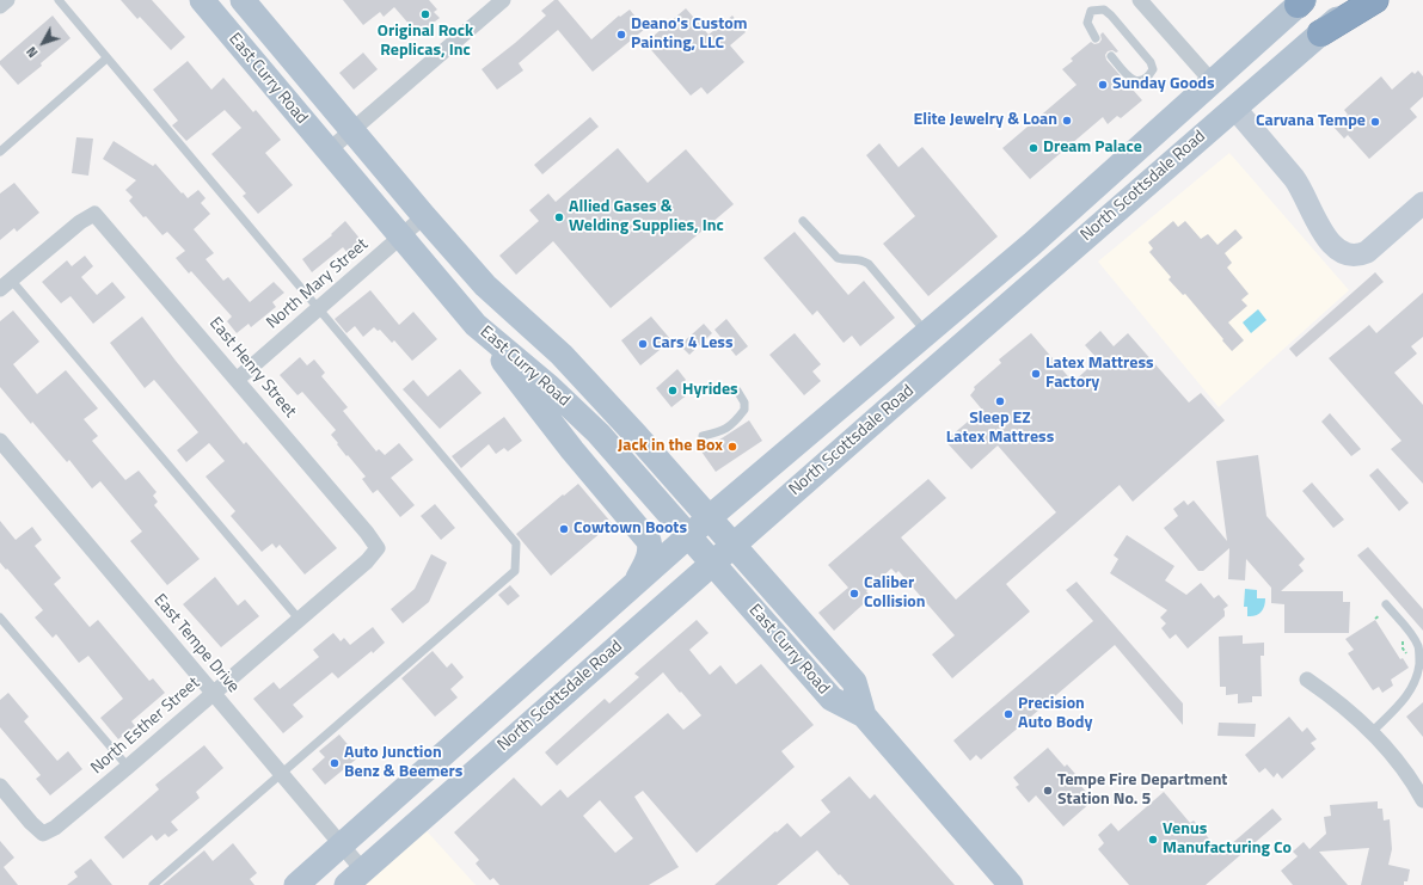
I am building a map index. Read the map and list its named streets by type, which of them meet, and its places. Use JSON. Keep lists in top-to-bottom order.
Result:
{
  "streets": {
    "main road": ["East Curry Road", "North Scottsdale Road"],
    "street": [
      "North Mary Street",
      "East Henry Street",
      "East Tempe Drive",
      "North Esther Street"
    ]
  },
  "crossings": [
    ["East Curry Road", "North Scottsdale Road"],
    ["East Curry Road", "North Mary Street"],
    ["North Scottsdale Road", "East Tempe Drive"],
    ["North Mary Street", "East Henry Street"],
    ["East Henry Street", "North Esther Street"],
    ["East Tempe Drive", "North Esther Street"]
  ],
  "places": [
    "Original Rock Replicas, Inc",
    "Deano's Custom Painting, LLC",
    "Sunday Goods",
    "Elite Jewelry & Loan",
    "Carvana Tempe",
    "Dream Palace",
    "Allied Gases & Welding Supplies, Inc",
    "Cars 4 Less",
    "Latex Mattress Factory",
    "Hyrides",
    "Sleep EZ Latex Mattress",
    "Jack in the Box",
    "Cowtown Boots",
    "Caliber Collision",
    "Precision Auto Body",
    "Auto Junction Benz & Beemers",
    "Tempe Fire Department Station No. 5",
    "Venus Manufacturing Co"
  ],
  "north": "bottom left"
}
